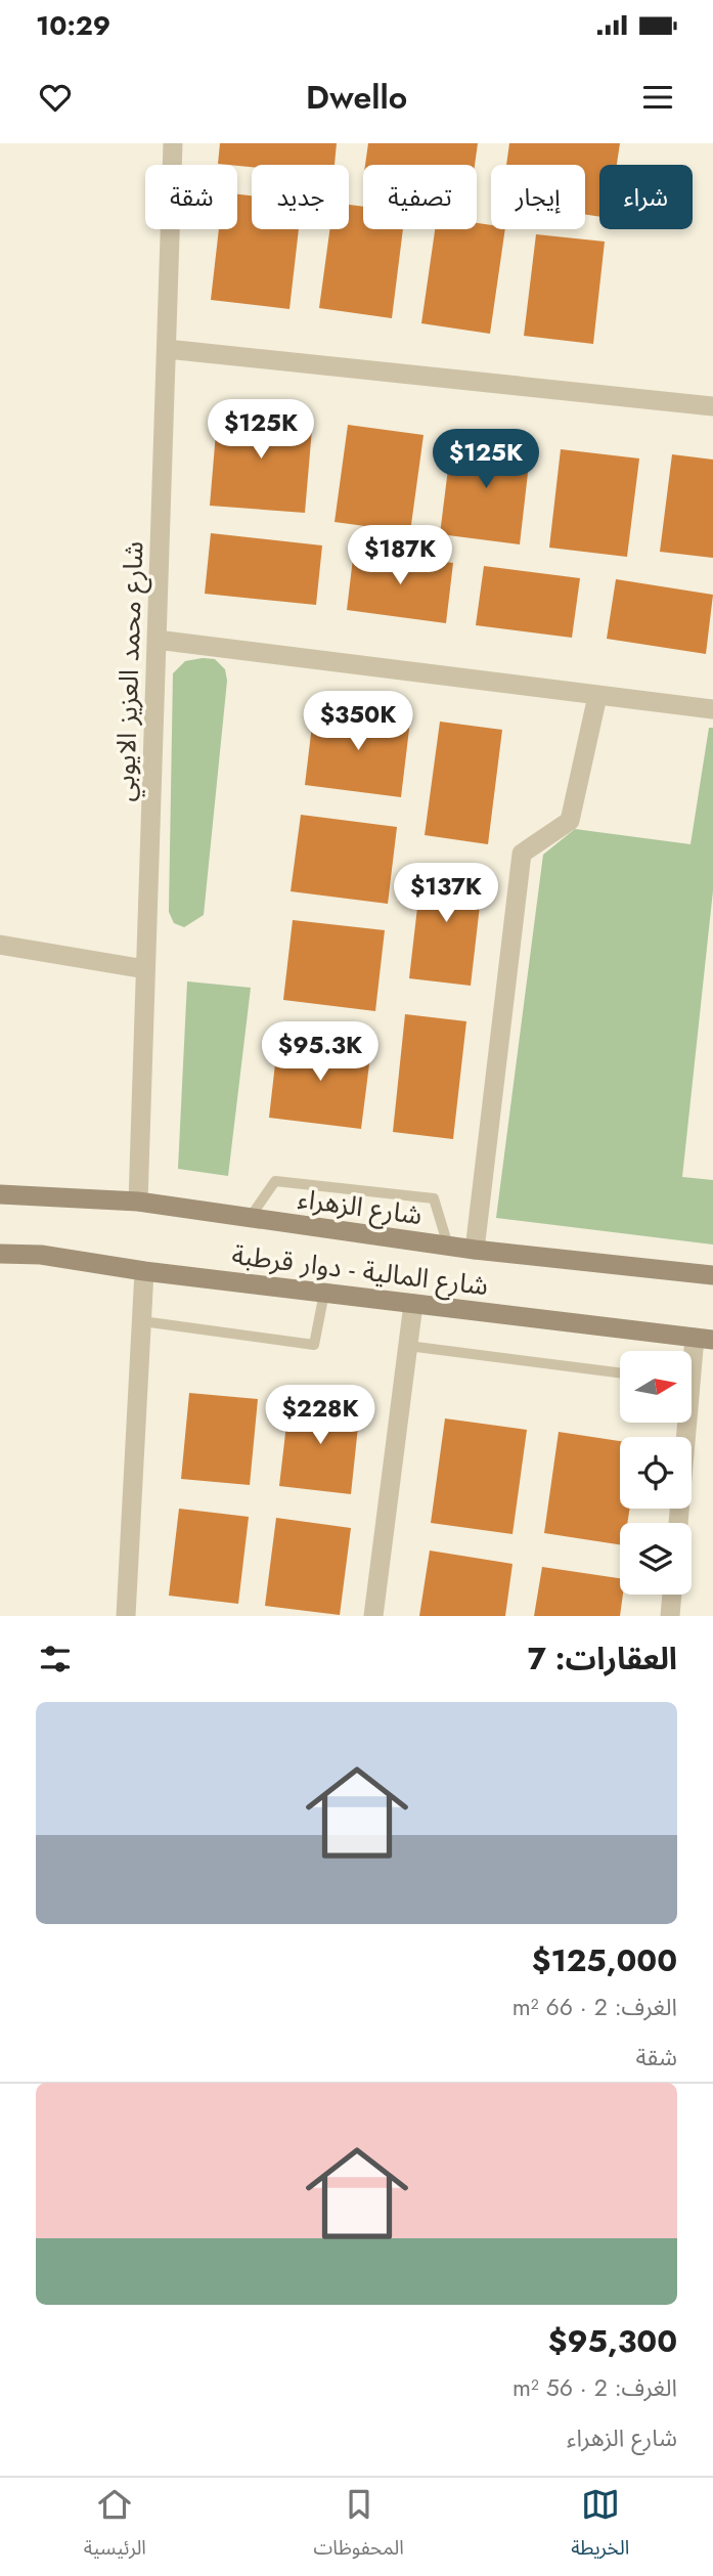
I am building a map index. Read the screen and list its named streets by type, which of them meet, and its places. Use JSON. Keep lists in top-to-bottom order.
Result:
{
  "streets": {
    "main road": ["شارع الزهراء", "شارع المالية - دوار قرطبة"],
    "street": ["شارع محمد العزيز الايوبي"]
  },
  "crossings": [
    ["شارع محمد العزيز الايوبي", "شارع الزهراء"]
  ],
  "north": "right",
  "page": {
    "status": "10:29",
    "header": "Dwello",
    "chip": [
      "شراء",
      "إيجار",
      "تصفية",
      "جديد",
      "شقة"
    ],
    "price": [
      "$125K",
      "$125K",
      "$187K",
      "$350K",
      "$137K",
      "$95.3K",
      "$228K"
    ],
    "heading": "العقارات: 7",
    "list": [
      {
        "name": "$125,000",
        "note": "الغرف: 2 · 66 m² · شقة"
      },
      {
        "name": "$95,300",
        "note": "الغرف: 2 · 56 m² · شارع الزهراء"
      }
    ],
    "tabs": ["الخريطة", "المحفوظات", "الرئيسية"]
  }
}
